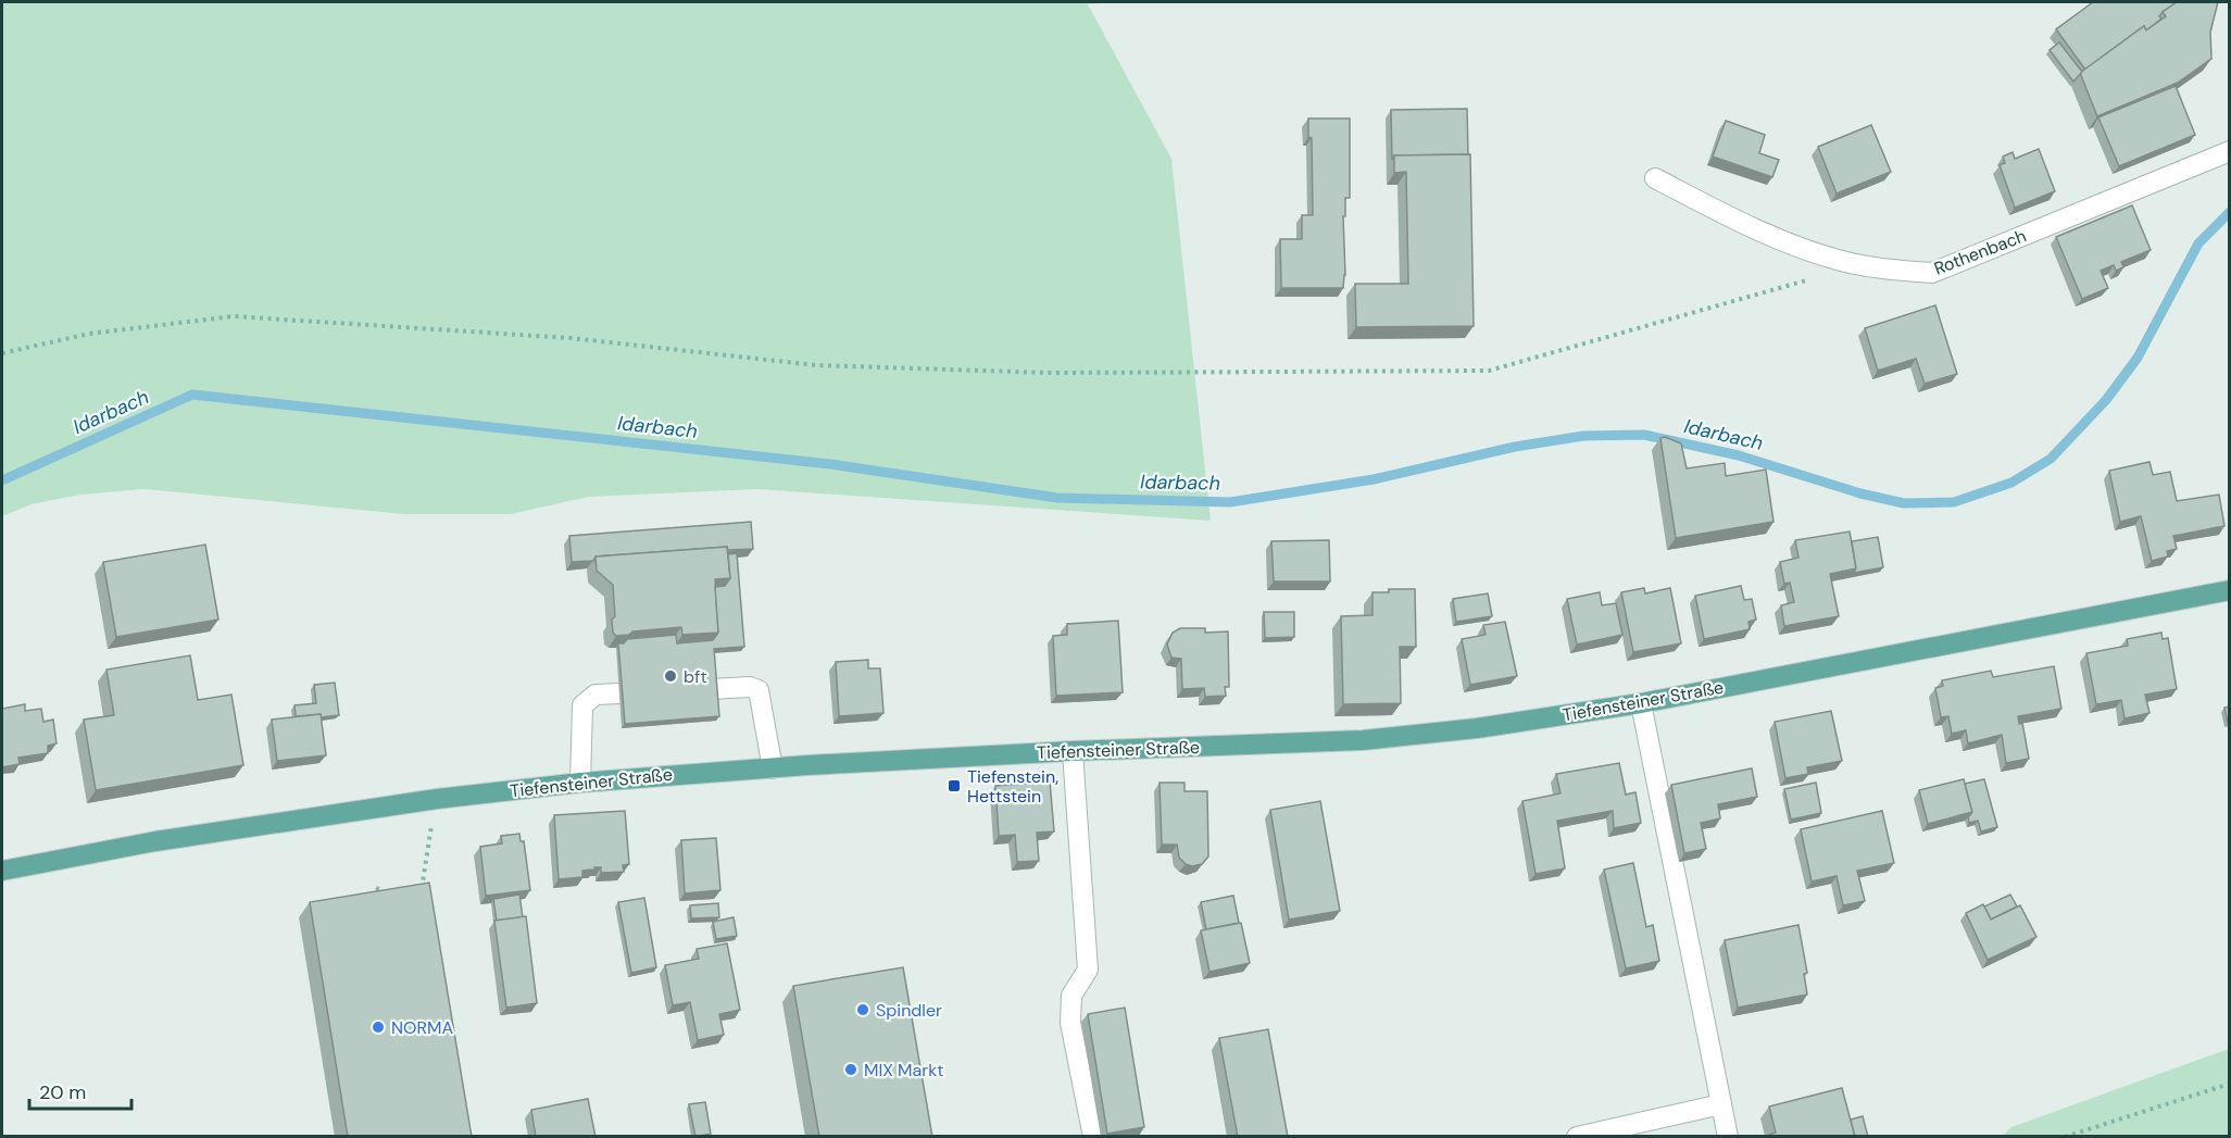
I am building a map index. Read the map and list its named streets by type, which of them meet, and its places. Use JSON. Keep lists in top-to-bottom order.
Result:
{
  "streets": {
    "main road": ["Tiefensteiner Straße"],
    "street": ["Rothenbach"]
  },
  "water": ["Idarbach"],
  "places": {
    "other": [
      "bft",
      "Spindler",
      "NORMA",
      "MIX Markt"
    ],
    "transit": ["Tiefenstein, Hettstein"]
  },
  "scale_bar": "20 m"
}
